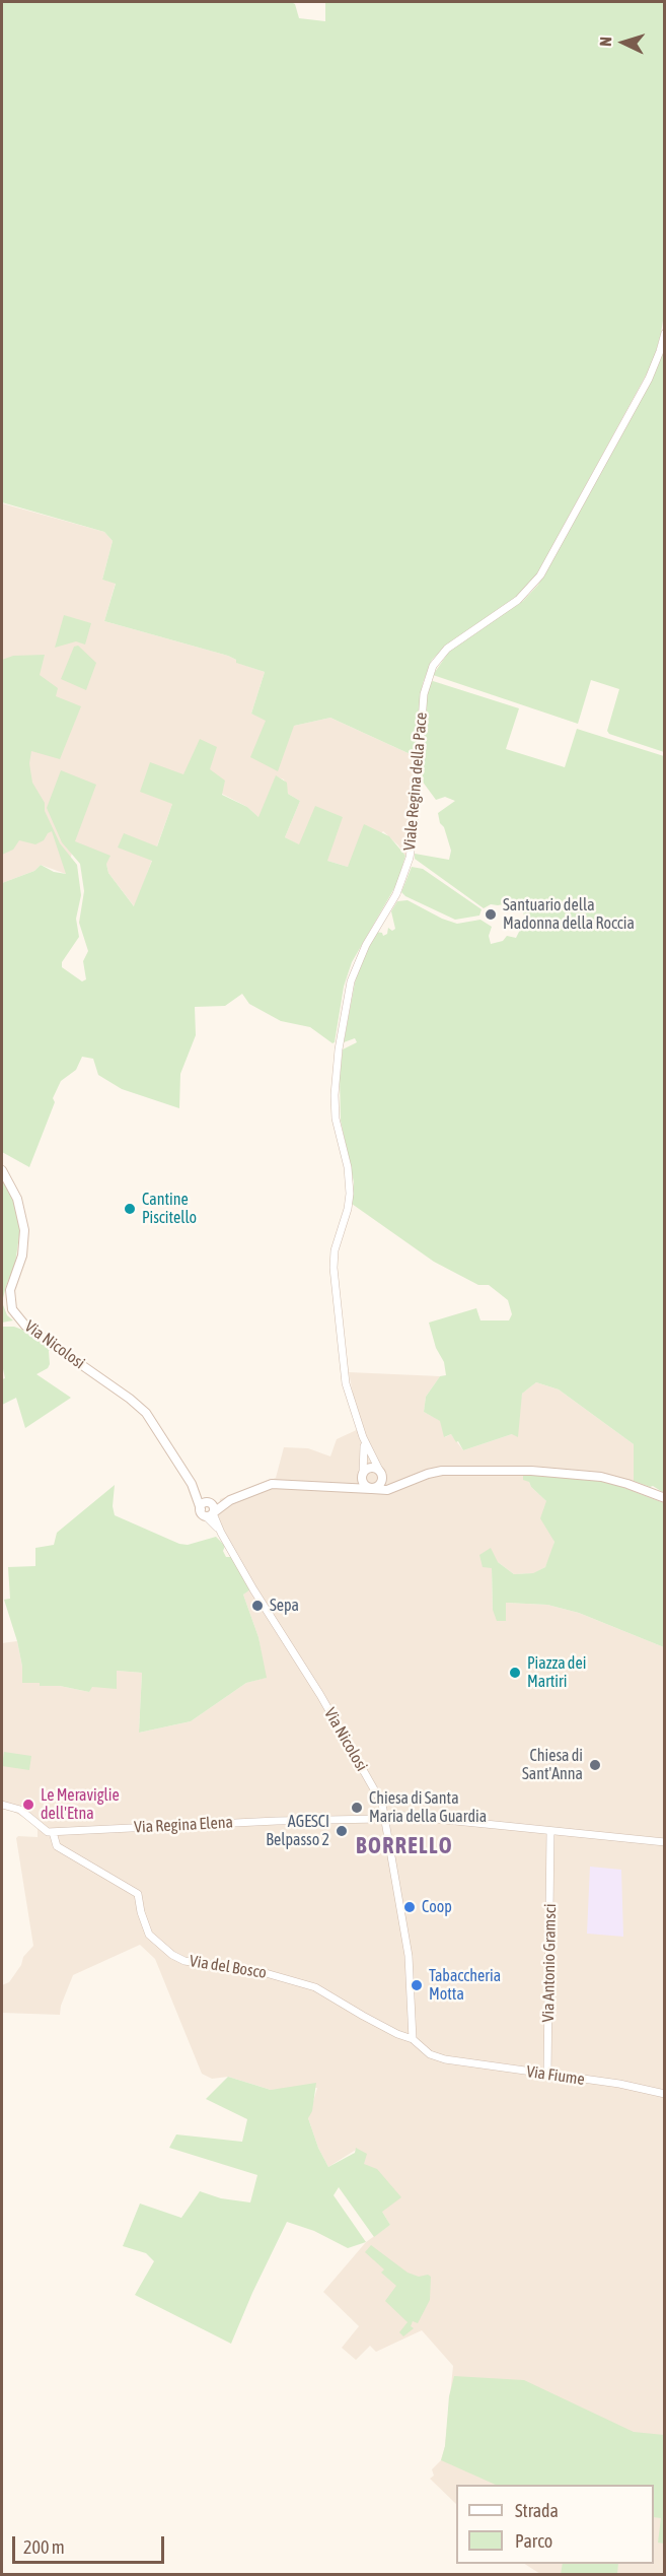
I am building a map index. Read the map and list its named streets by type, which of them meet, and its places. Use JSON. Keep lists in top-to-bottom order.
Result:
{
  "streets": {
    "main road": ["Via Nicolosi"],
    "street": [
      "Viale Regina della Pace",
      "Via Regina Elena",
      "Via Antonio Gramsci",
      "Via del Bosco",
      "Via Fiume"
    ]
  },
  "crossings": [
    ["Via Regina Elena", "Via del Bosco"],
    ["Via Antonio Gramsci", "Via Fiume"],
    ["Via del Bosco", "Via Fiume"]
  ],
  "districts": ["BORRELLO"],
  "places": [
    "Santuario della Madonna della Roccia",
    "Cantine Piscitello",
    "Sepa",
    "Piazza dei Martiri",
    "Chiesa di Sant'Anna",
    "Le Meraviglie dell'Etna",
    "Chiesa di Santa Maria della Guardia",
    "AGESCI Belpasso 2",
    "Coop",
    "Tabaccheria Motta"
  ],
  "legend": ["Strada", "Parco"],
  "scale_bar": "200 m",
  "north": "left"
}
